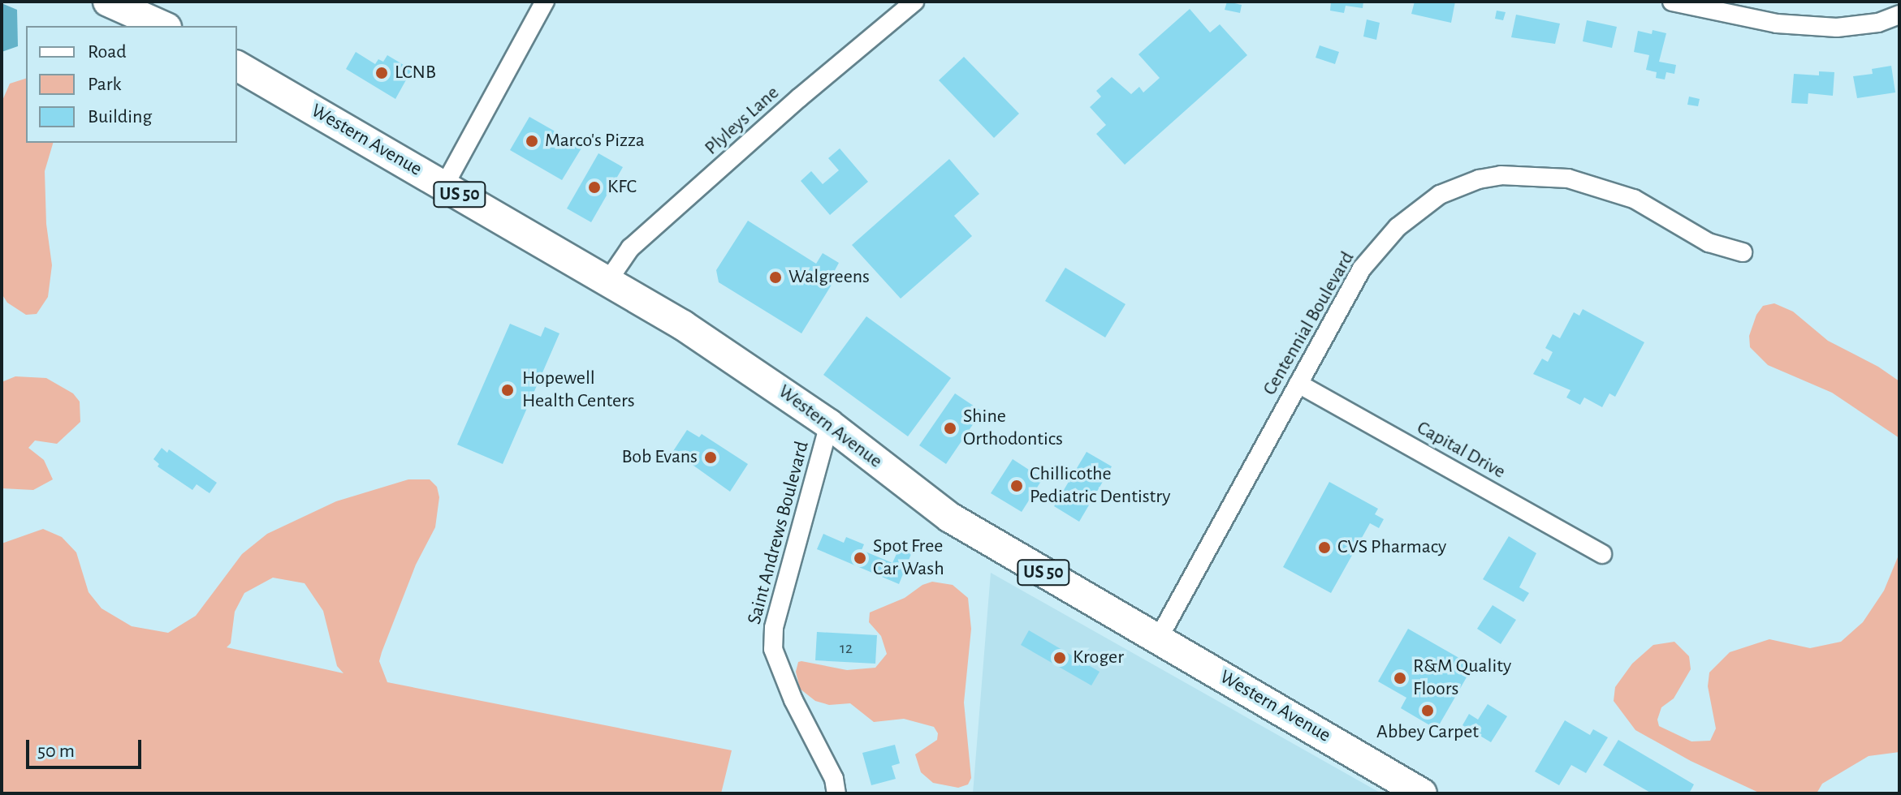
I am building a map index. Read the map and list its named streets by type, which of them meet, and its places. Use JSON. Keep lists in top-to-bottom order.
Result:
{
  "streets": {
    "main road": ["Western Avenue", "US 50"],
    "street": [
      "Plyleys Lane",
      "Centennial Boulevard",
      "Capital Drive",
      "Saint Andrews Boulevard"
    ]
  },
  "crossings": [
    ["Plyleys Lane", "Western Avenue"],
    ["Western Avenue", "Centennial Boulevard"],
    ["Western Avenue", "Saint Andrews Boulevard"],
    ["Centennial Boulevard", "Capital Drive"]
  ],
  "places": [
    "LCNB",
    "Marco's Pizza",
    "KFC",
    "Walgreens",
    "Hopewell Health Centers",
    "Shine Orthodontics",
    "Bob Evans",
    "Chillicothe Pediatric Dentistry",
    "CVS Pharmacy",
    "Spot Free Car Wash",
    "Kroger",
    "R&M Quality Floors",
    "Abbey Carpet"
  ],
  "house_numbers": ["12"],
  "legend": ["Road", "Park", "Building"],
  "scale_bar": "50 m"
}
